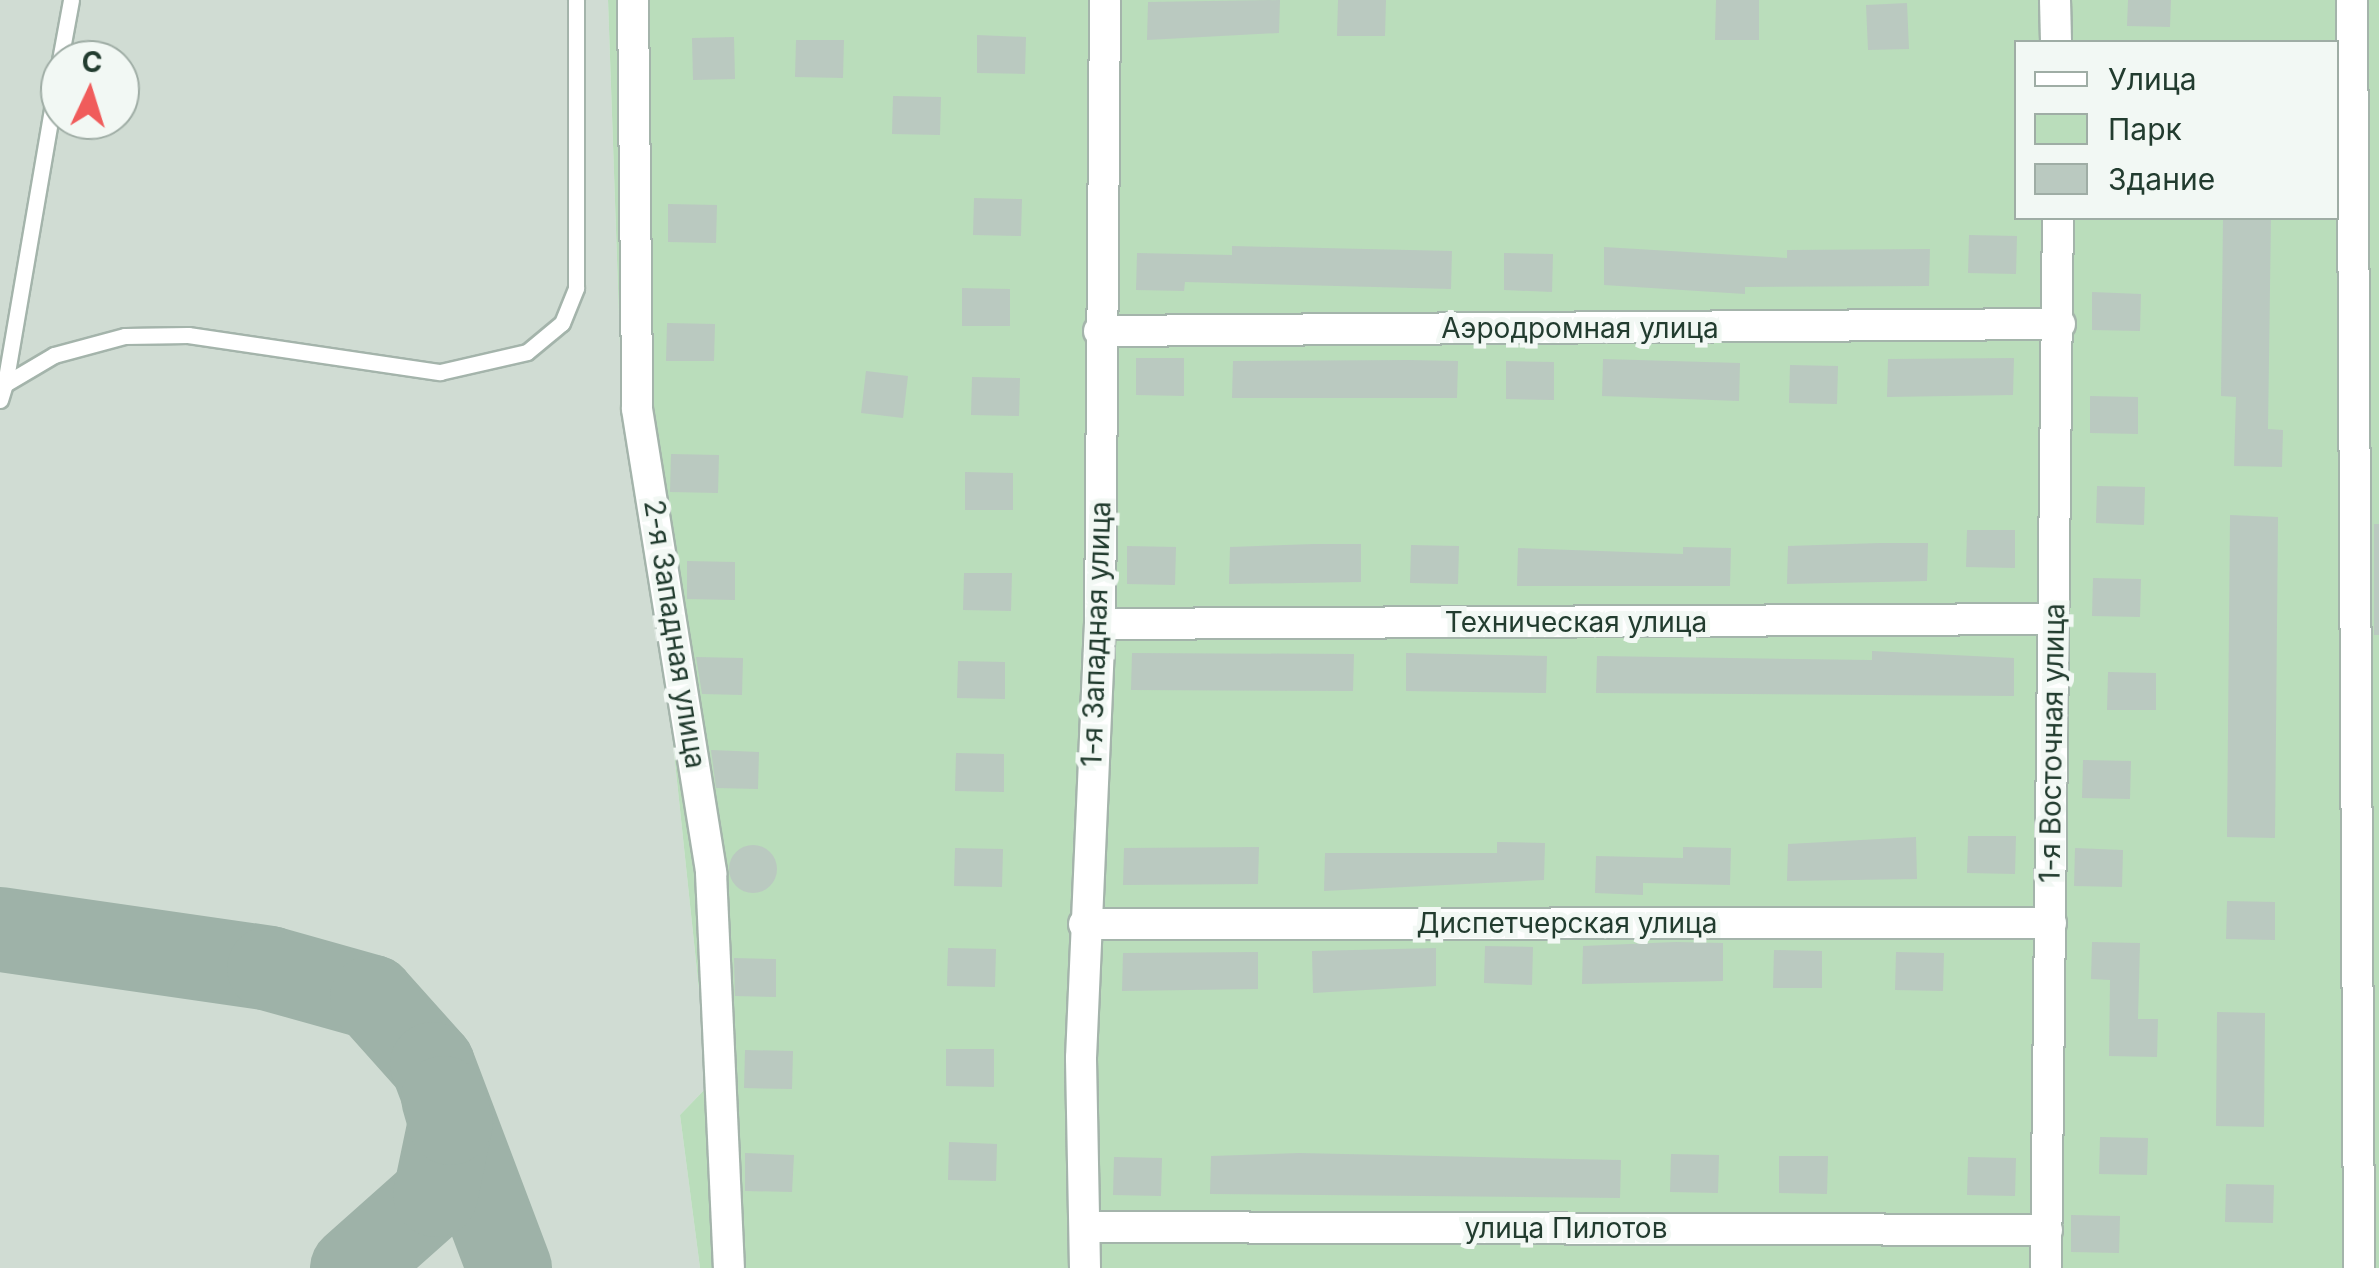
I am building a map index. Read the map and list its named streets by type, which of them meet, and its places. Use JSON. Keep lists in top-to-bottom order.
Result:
{
  "streets": {
    "street": [
      "Аэродромная улица",
      "Техническая улица",
      "2-я Западная улица",
      "1-я Западная улица",
      "1-я Восточная улица",
      "Диспетчерская улица",
      "улица Пилотов"
    ]
  },
  "crossings": [
    ["Аэродромная улица", "1-я Западная улица"],
    ["Аэродромная улица", "1-я Восточная улица"],
    ["Техническая улица", "1-я Западная улица"],
    ["Техническая улица", "1-я Восточная улица"],
    ["1-я Западная улица", "Диспетчерская улица"],
    ["1-я Западная улица", "улица Пилотов"],
    ["1-я Восточная улица", "Диспетчерская улица"],
    ["1-я Восточная улица", "улица Пилотов"]
  ],
  "legend": ["Улица", "Парк", "Здание"],
  "north": "top"
}
